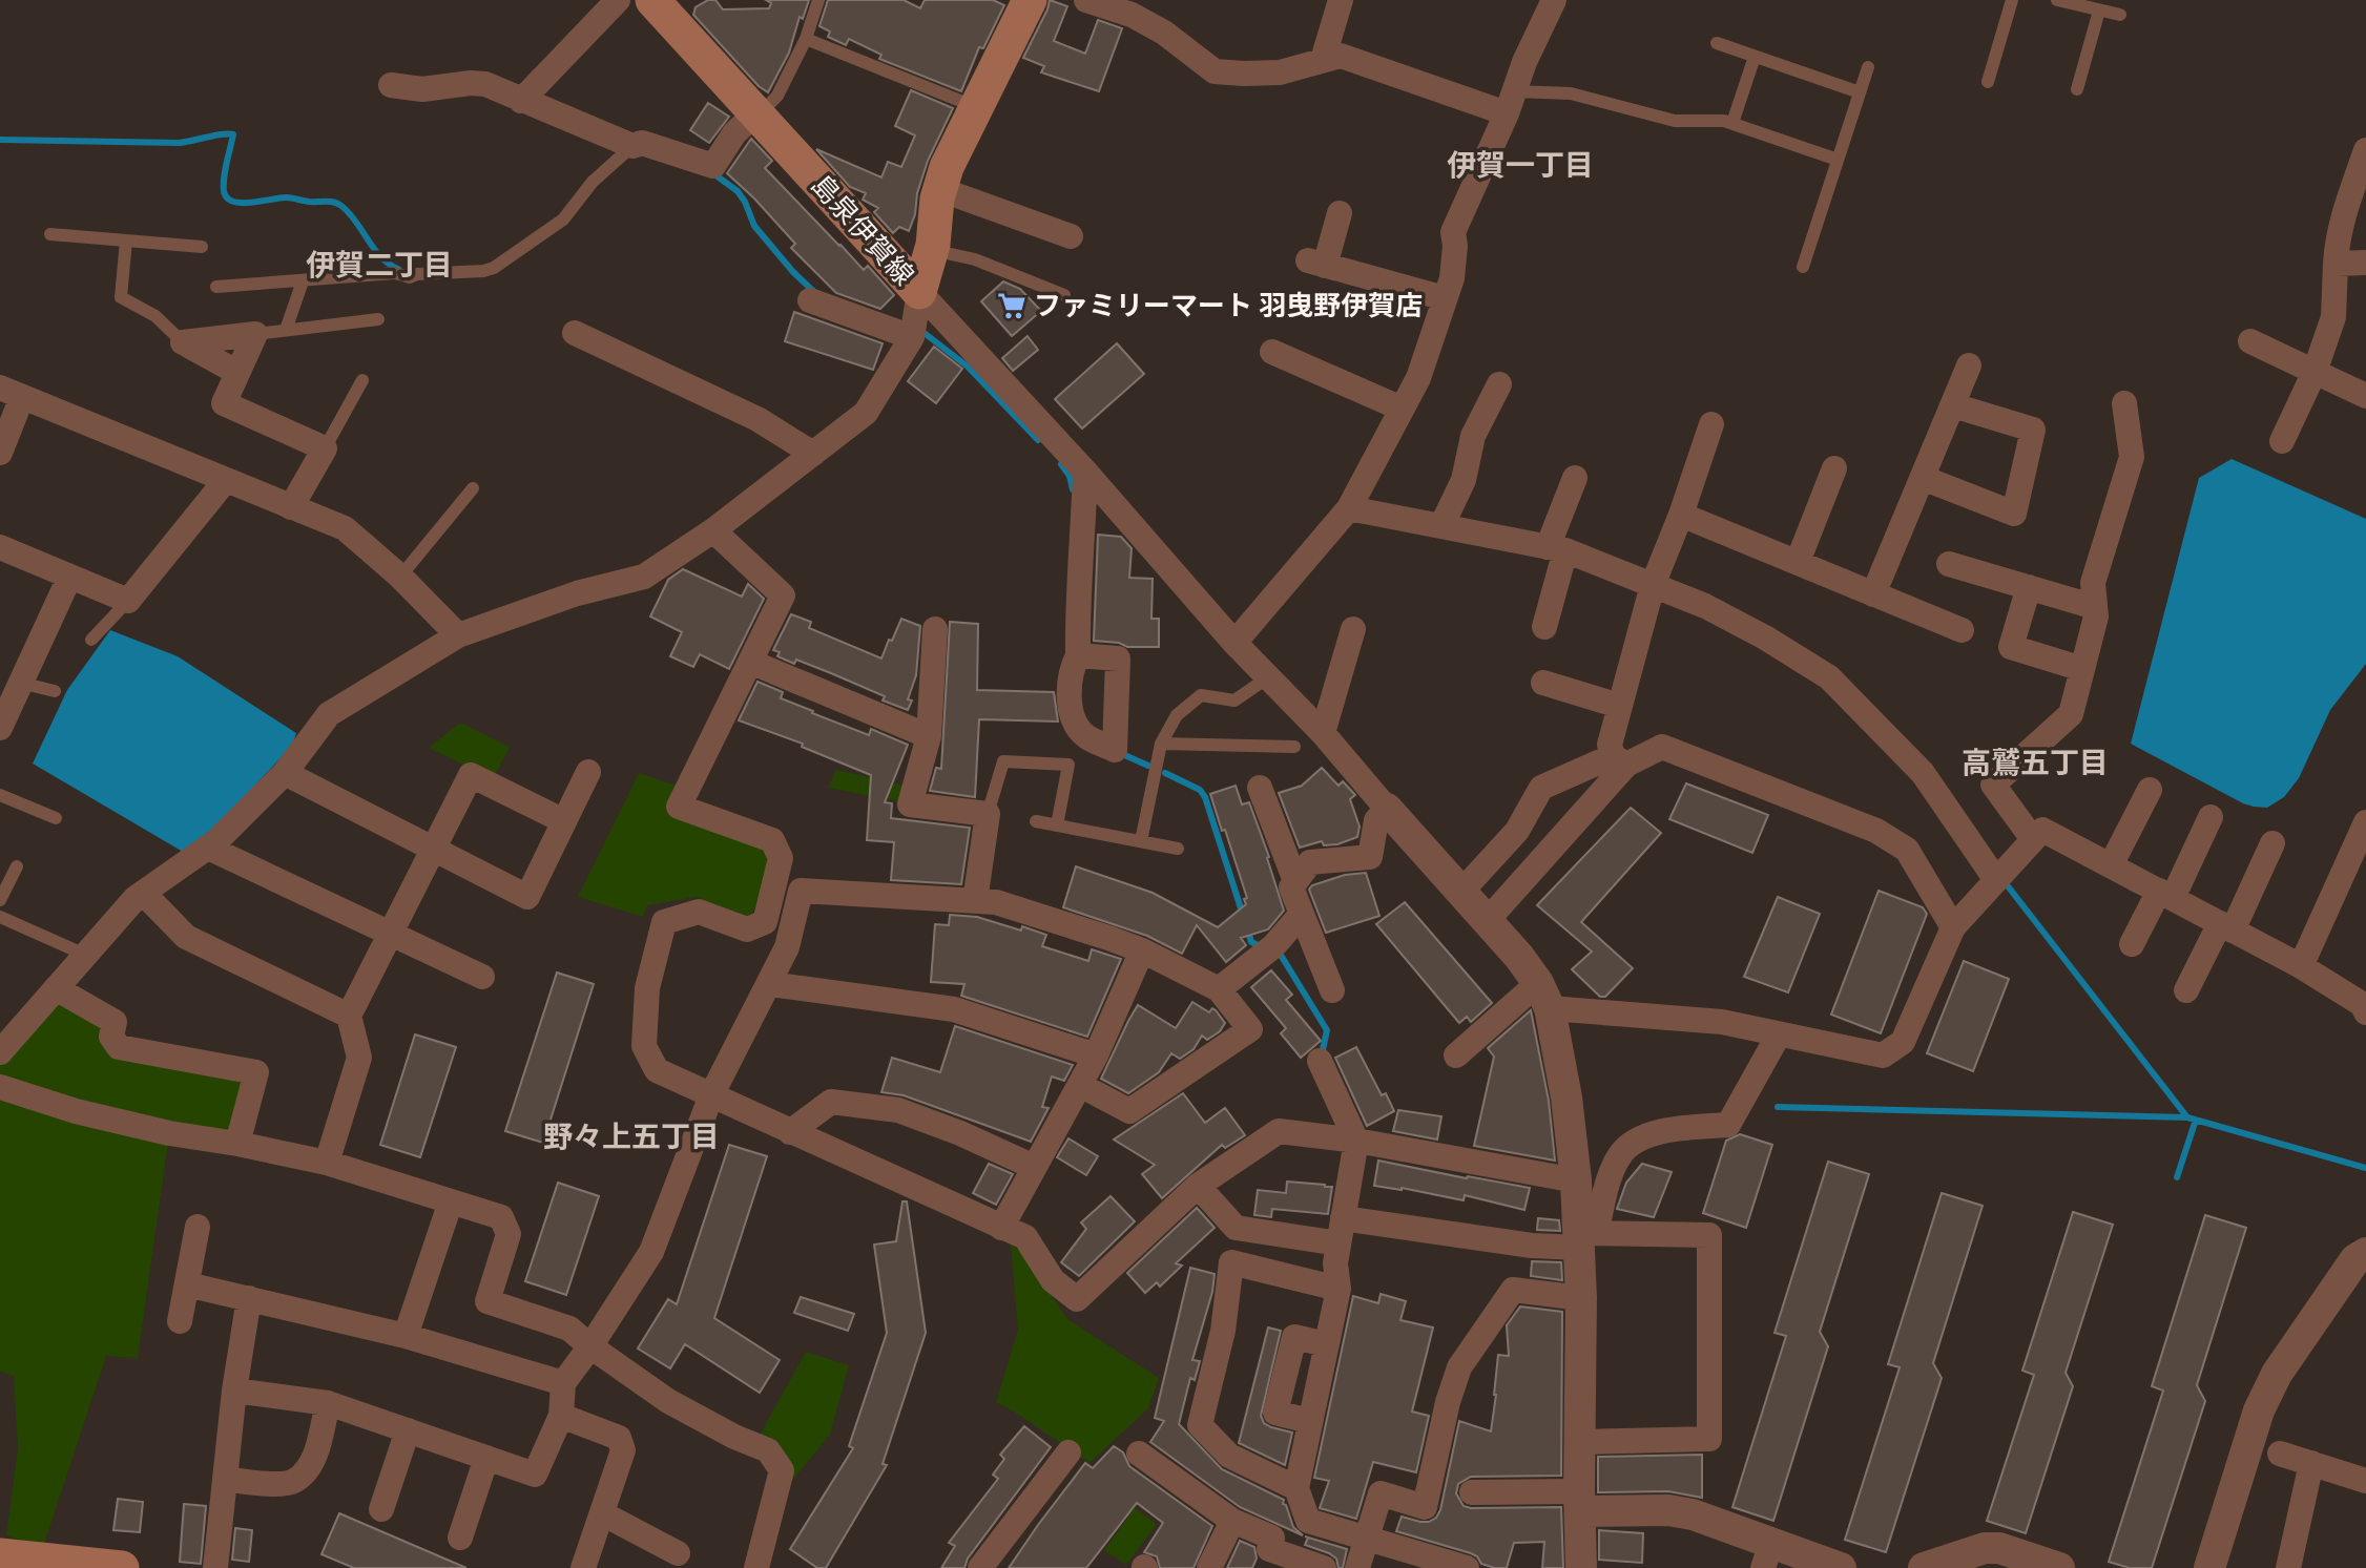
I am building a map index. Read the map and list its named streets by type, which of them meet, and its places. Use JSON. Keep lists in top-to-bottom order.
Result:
{
  "streets": {
    "main road": ["島泉伊賀線"]
  },
  "districts": [
    "伊賀一丁目",
    "伊賀二丁目",
    "高鷲五丁目",
    "野々上五丁目"
  ],
  "places": {
    "supermarket": ["ファミリーマート 羽曳野伊賀店"]
  }
}
